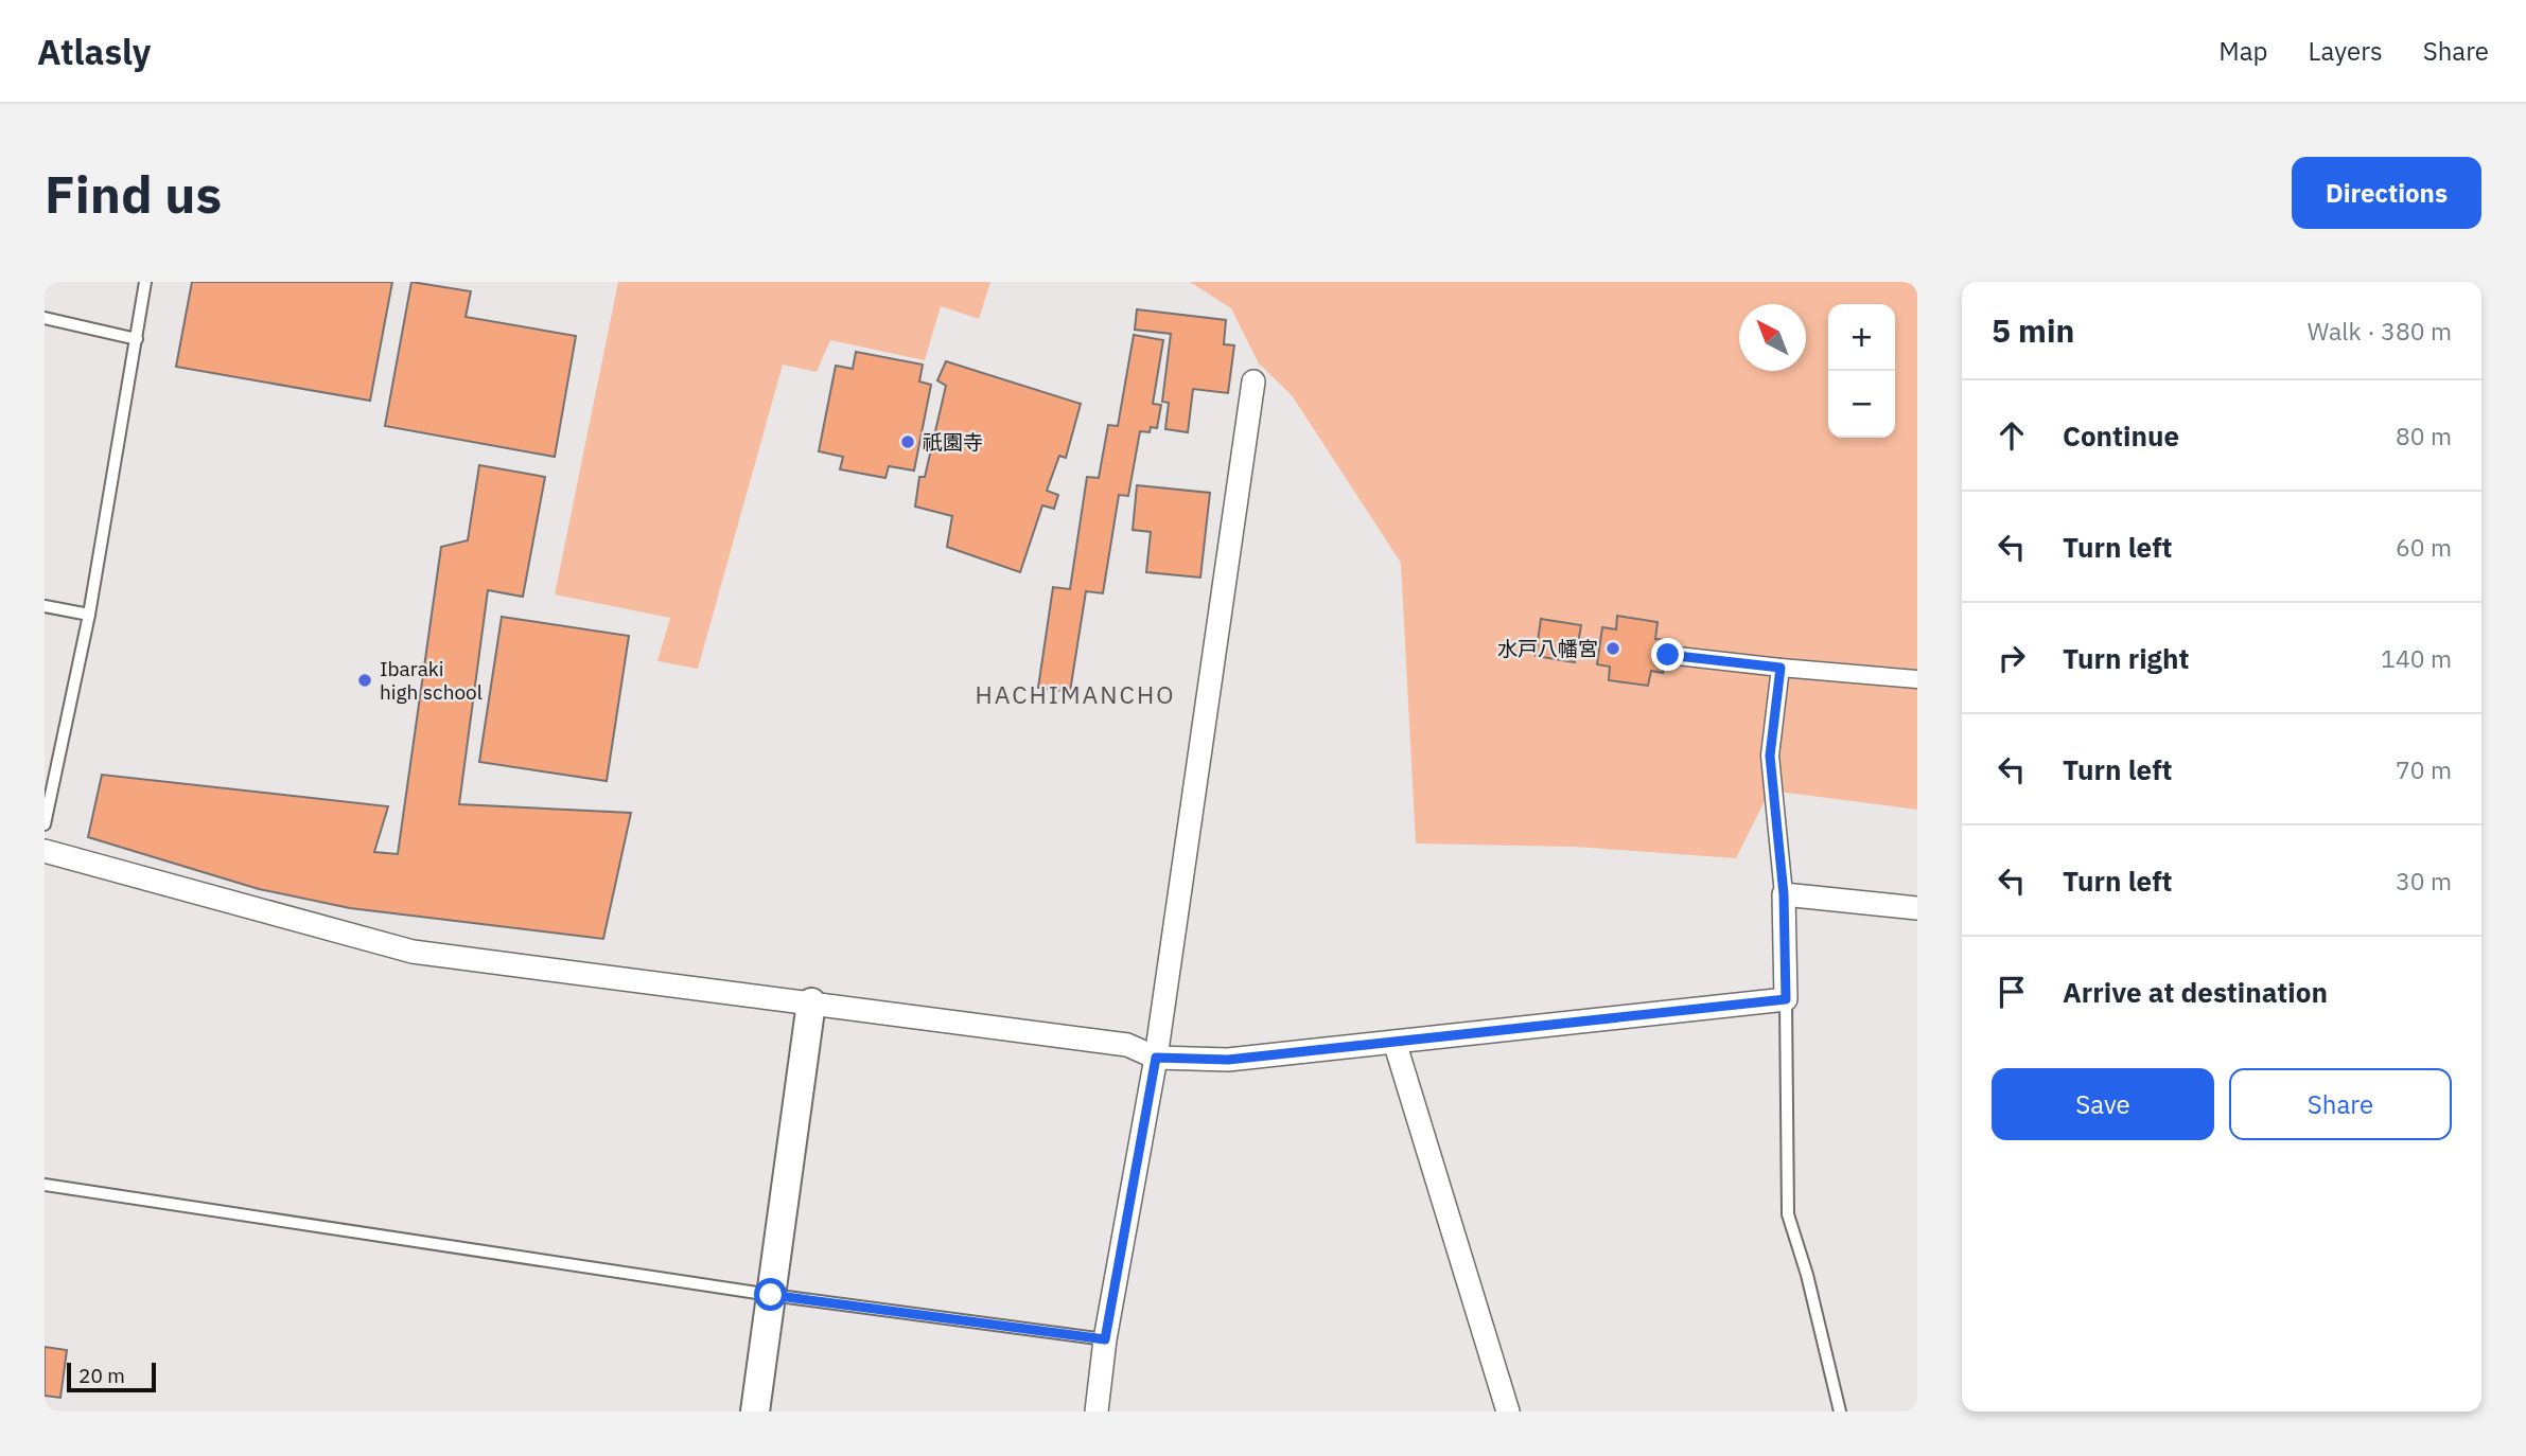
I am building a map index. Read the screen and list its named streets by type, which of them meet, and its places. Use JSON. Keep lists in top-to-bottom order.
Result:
{
  "districts": ["HACHIMANCHO"],
  "places": ["祇園寺", "水戸八幡宮", "Ibaraki high school"],
  "scale_bar": "20 m",
  "north": "top left",
  "page": {
    "header": "Atlasly",
    "nav": ["Map", "Layers", "Share"],
    "buttons": [
      "Directions",
      ["Save", "Share"]
    ],
    "title": "Find us",
    "heading": ["5 min", "Walk · 380 m"],
    "map_buttons": ["+", "−"],
    "list": [
      ["Continue", "80 m"],
      ["Turn left", "60 m"],
      ["Turn right", "140 m"],
      ["Turn left", "70 m"],
      ["Turn left", "30 m"],
      "Arrive at destination"
    ],
    "scale": "20 m"
  }
}
